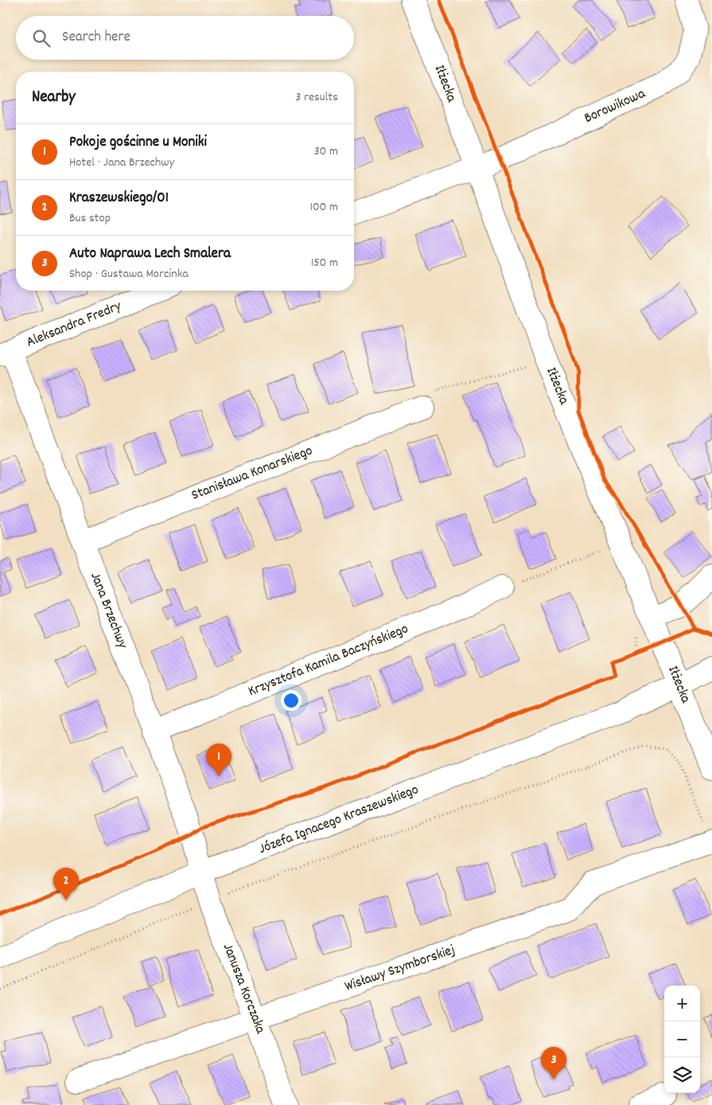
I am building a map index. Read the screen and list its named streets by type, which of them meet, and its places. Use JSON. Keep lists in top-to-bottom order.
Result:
{
  "streets": {
    "street": [
      "Iłżecka",
      "Borowikowa",
      "Aleksandra Fredry",
      "Stanisława Konarskiego",
      "Jana Brzechwy",
      "Krzysztofa Kamila Baczyńskiego",
      "Józefa Ignacego Kraszewskiego",
      "Wisławy Szymborskiej",
      "Janusza Korczaka"
    ]
  },
  "crossings": [
    ["Iłżecka", "Borowikowa"],
    ["Iłżecka", "Józefa Ignacego Kraszewskiego"],
    ["Aleksandra Fredry", "Jana Brzechwy"],
    ["Stanisława Konarskiego", "Jana Brzechwy"],
    ["Jana Brzechwy", "Krzysztofa Kamila Baczyńskiego"],
    ["Jana Brzechwy", "Józefa Ignacego Kraszewskiego"],
    ["Jana Brzechwy", "Janusza Korczaka"],
    ["Józefa Ignacego Kraszewskiego", "Janusza Korczaka"],
    ["Wisławy Szymborskiej", "Janusza Korczaka"]
  ],
  "page": {
    "search": "Search here",
    "heading": ["Nearby", "3 results"],
    "list": [
      {
        "mark": "1",
        "name": "Pokoje gościnne u Moniki",
        "note": "Hotel · Jana Brzechwy",
        "value": "30 m"
      },
      {
        "mark": "2",
        "name": "Kraszewskiego/01",
        "note": "Bus stop",
        "value": "100 m"
      },
      {
        "mark": "3",
        "name": "Auto Naprawa Lech Smalera",
        "note": "Shop · Gustawa Morcinka",
        "value": "150 m"
      }
    ],
    "pins": ["1", "2", "3"],
    "map_buttons": ["+", "−"]
  }
}
